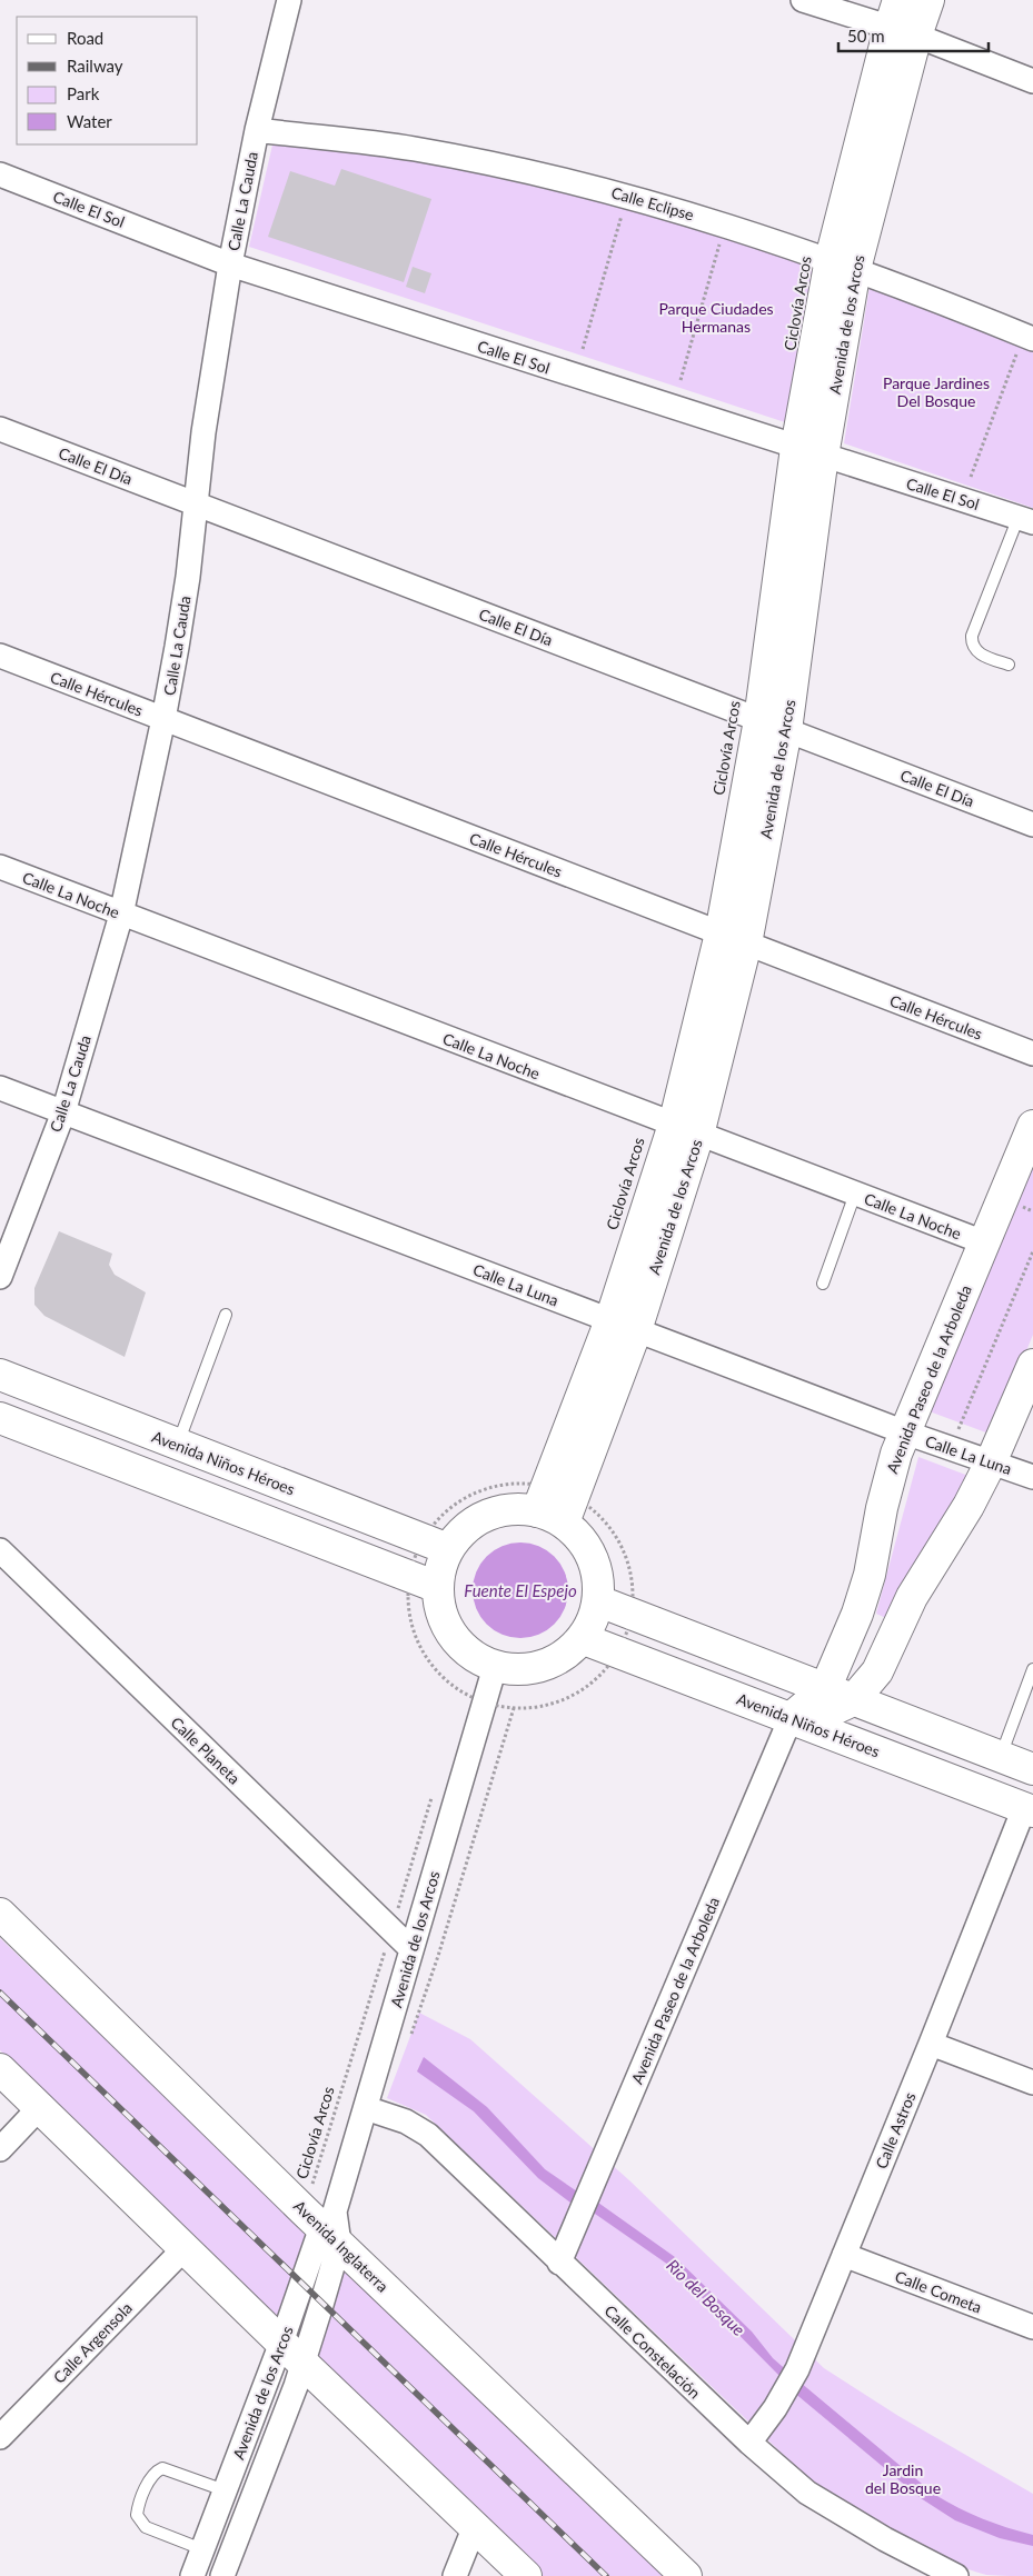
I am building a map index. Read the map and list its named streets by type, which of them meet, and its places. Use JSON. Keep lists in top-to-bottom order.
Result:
{
  "streets": {
    "street": [
      "Calle La Cauda",
      "Calle Eclipse",
      "Calle El Sol",
      "Avenida de los Arcos",
      "Calle El Día",
      "Calle Hércules",
      "Calle La Noche",
      "Calle La Luna",
      "Avenida Paseo de la Arboleda",
      "Avenida Niños Héroes",
      "Calle Planeta",
      "Calle Astros",
      "Avenida Inglaterra",
      "Calle Cometa",
      "Calle Argensola",
      "Calle Constelación"
    ],
    "path": ["Ciclovía Arcos"]
  },
  "crossings": [
    ["Calle La Cauda", "Calle Eclipse"],
    ["Calle La Cauda", "Calle El Sol"],
    ["Calle La Cauda", "Calle El Día"],
    ["Calle La Cauda", "Calle Hércules"],
    ["Calle La Cauda", "Calle La Noche"],
    ["Calle La Cauda", "Calle La Luna"],
    ["Calle Eclipse", "Avenida de los Arcos"],
    ["Calle El Sol", "Avenida de los Arcos"],
    ["Ciclovía Arcos", "Avenida de los Arcos"],
    ["Ciclovía Arcos", "Calle Planeta"],
    ["Ciclovía Arcos", "Avenida Inglaterra"],
    ["Avenida de los Arcos", "Calle El Día"],
    ["Avenida de los Arcos", "Calle Hércules"],
    ["Avenida de los Arcos", "Calle La Noche"],
    ["Avenida de los Arcos", "Calle La Luna"],
    ["Avenida de los Arcos", "Avenida Niños Héroes"],
    ["Avenida de los Arcos", "Calle Planeta"],
    ["Avenida de los Arcos", "Avenida Inglaterra"],
    ["Avenida de los Arcos", "Calle Constelación"],
    ["Calle La Noche", "Avenida Paseo de la Arboleda"],
    ["Calle La Luna", "Avenida Paseo de la Arboleda"],
    ["Avenida Paseo de la Arboleda", "Avenida Niños Héroes"],
    ["Avenida Paseo de la Arboleda", "Calle Constelación"],
    ["Avenida Niños Héroes", "Calle Astros"],
    ["Calle Astros", "Calle Cometa"],
    ["Calle Astros", "Calle Constelación"]
  ],
  "water": ["Fuente El Espejo", "Rio del Bosque"],
  "parks": ["Parque Ciudades Hermanas", "Parque Jardines Del Bosque", "Jardin del Bosque"],
  "legend": [
    "Road",
    "Railway",
    "Park",
    "Water"
  ],
  "scale_bar": "50 m"
}
